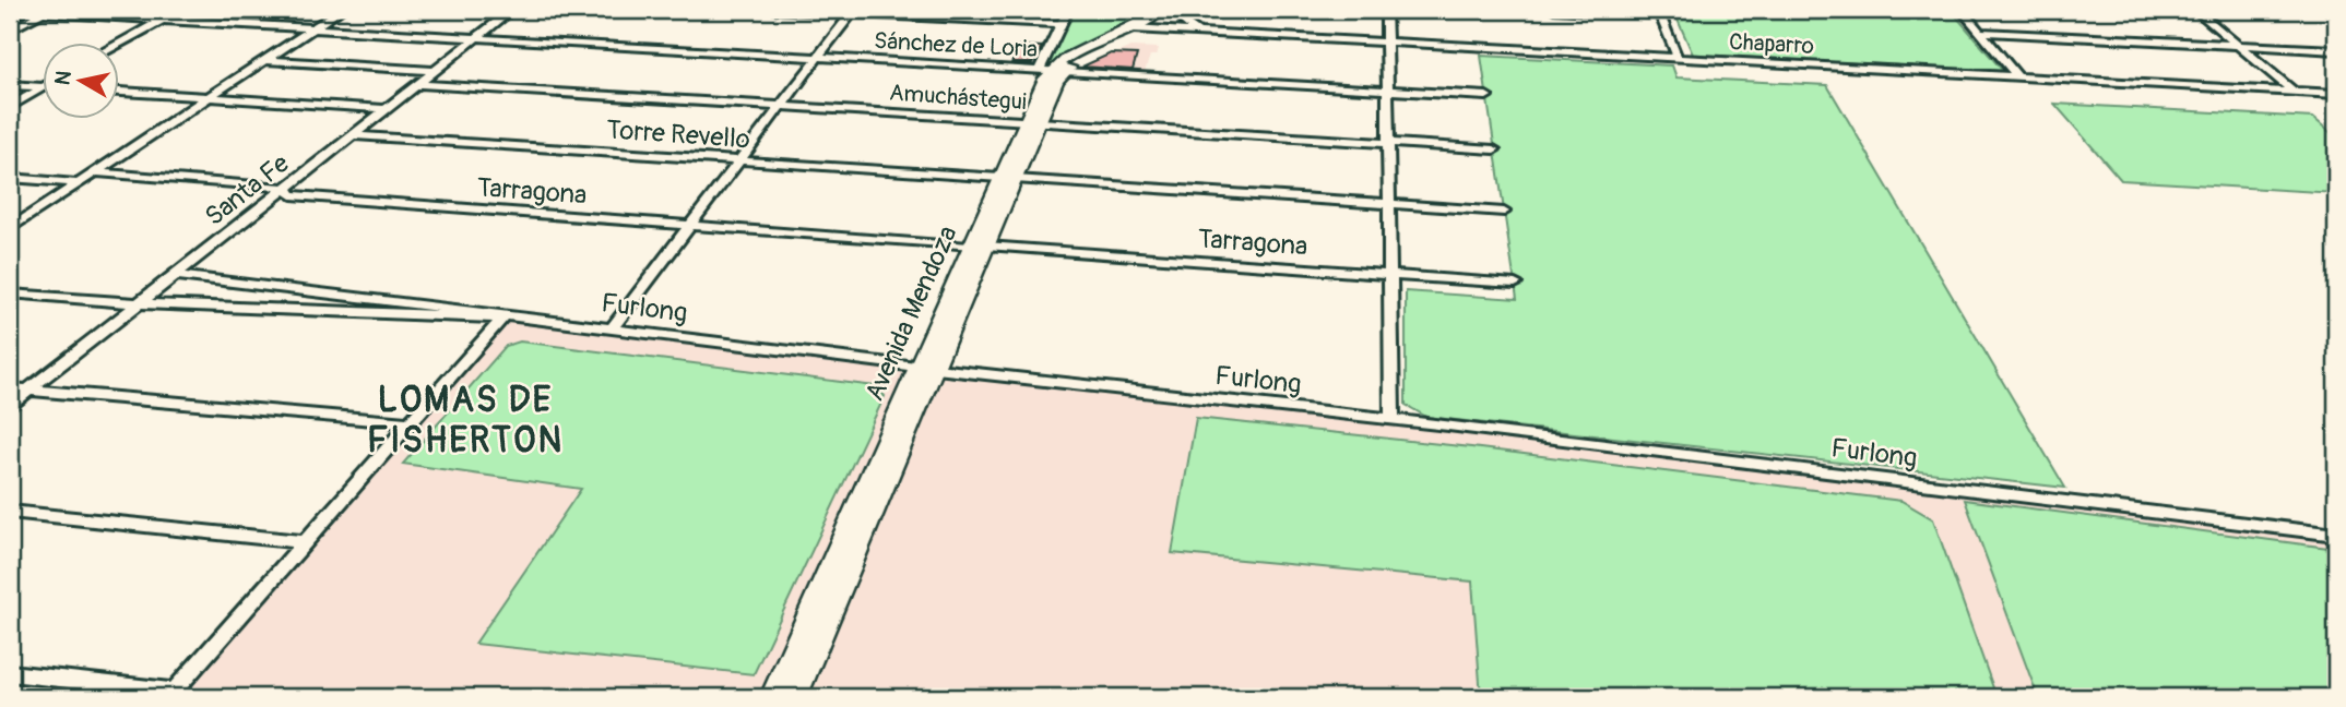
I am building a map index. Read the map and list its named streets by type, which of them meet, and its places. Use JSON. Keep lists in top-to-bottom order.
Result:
{
  "streets": {
    "main road": ["Avenida Mendoza"],
    "street": [
      "Chaparro",
      "Sánchez de Loria",
      "Amuchástegui",
      "Torre Revello",
      "Santa Fe",
      "Tarragona",
      "Furlong"
    ]
  },
  "crossings": [
    ["Sánchez de Loria", "Santa Fe"],
    ["Sánchez de Loria", "Avenida Mendoza"],
    ["Amuchástegui", "Santa Fe"],
    ["Amuchástegui", "Avenida Mendoza"],
    ["Torre Revello", "Santa Fe"],
    ["Torre Revello", "Avenida Mendoza"],
    ["Santa Fe", "Tarragona"],
    ["Santa Fe", "Furlong"],
    ["Tarragona", "Avenida Mendoza"],
    ["Furlong", "Avenida Mendoza"]
  ],
  "districts": ["LOMAS DE FISHERTON"],
  "north": "left"
}
